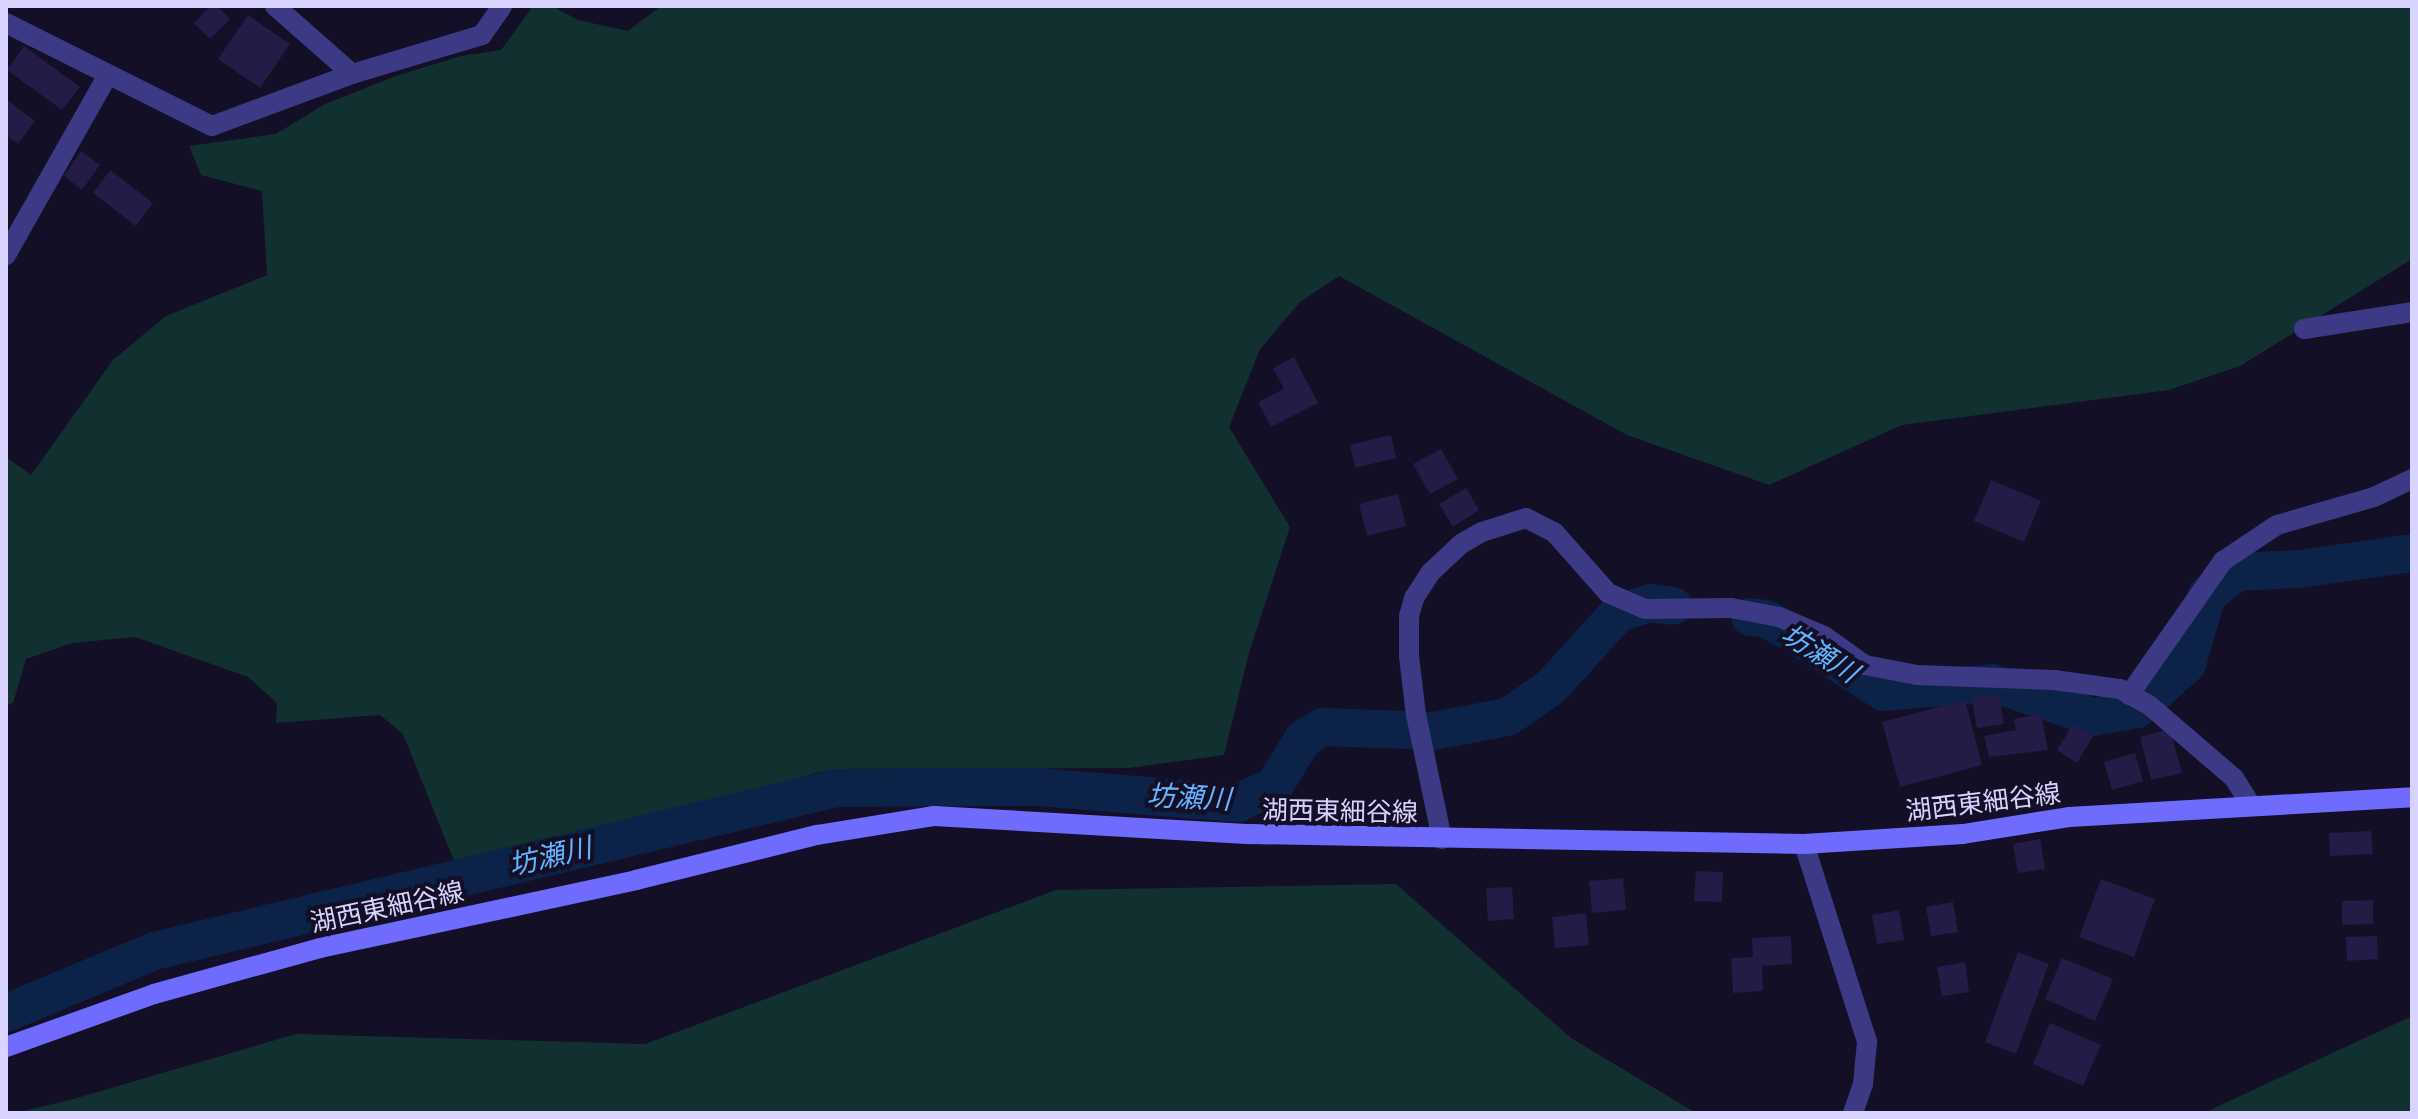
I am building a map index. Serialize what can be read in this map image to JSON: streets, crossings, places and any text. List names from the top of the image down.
{
  "streets": {
    "main road": ["湖西東細谷線"]
  },
  "water": ["坊瀬川"]
}
